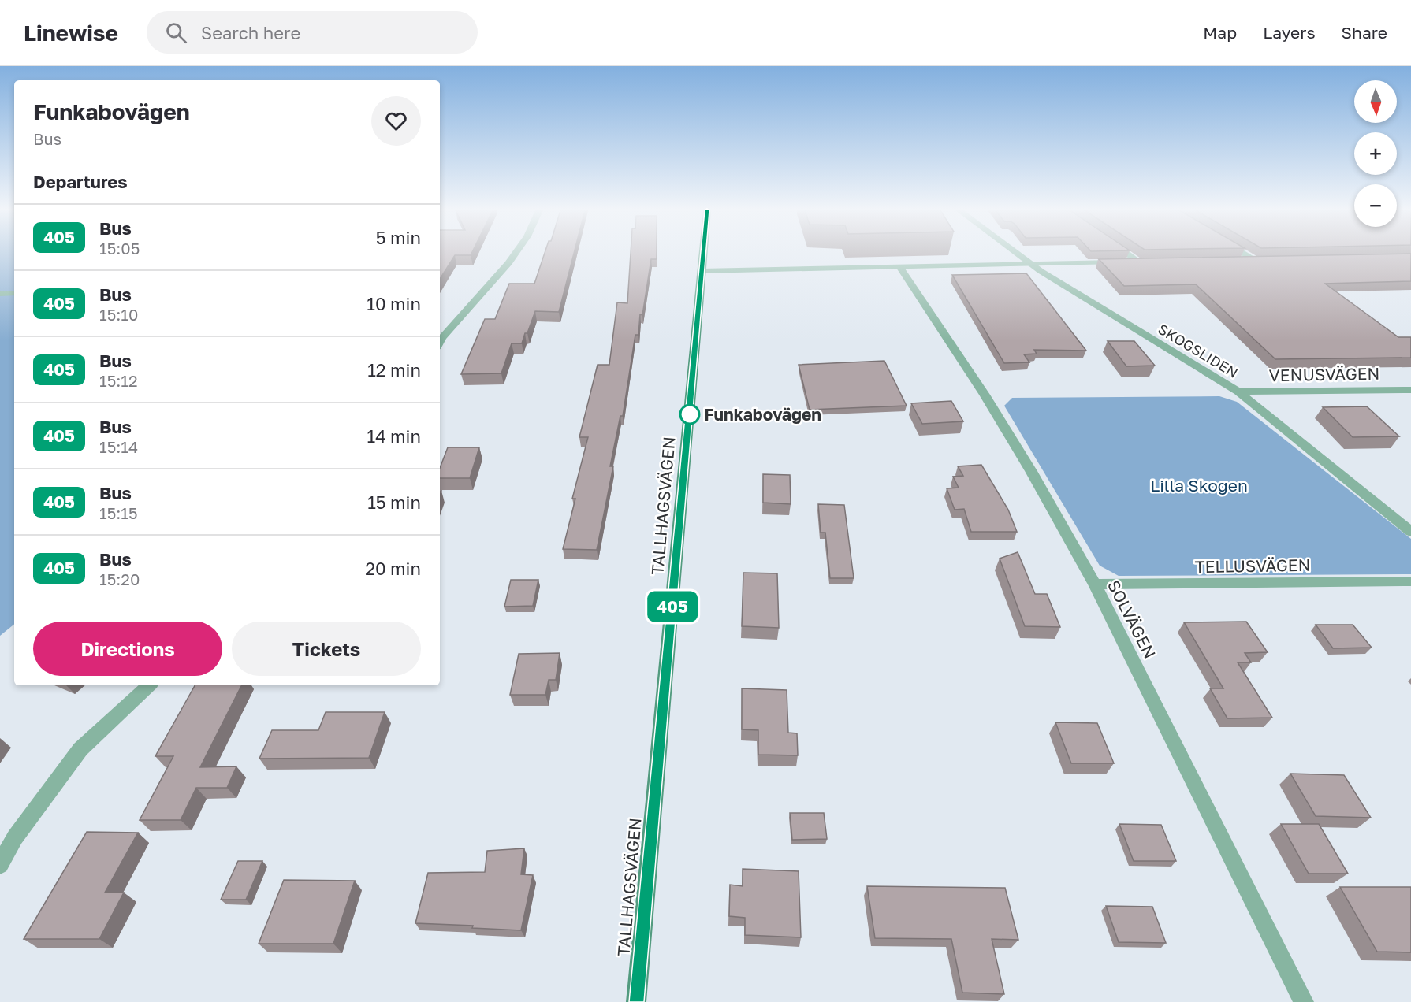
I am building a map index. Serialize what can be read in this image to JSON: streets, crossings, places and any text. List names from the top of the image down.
{
  "streets": {
    "main road": ["TALLHAGSVÄGEN"],
    "street": [
      "SKOGSLIDEN",
      "VENUSVÄGEN",
      "TELLUSVÄGEN",
      "SOLVÄGEN"
    ]
  },
  "crossings": [
    ["SKOGSLIDEN", "VENUSVÄGEN"],
    ["TELLUSVÄGEN", "SOLVÄGEN"]
  ],
  "parks": ["Lilla Skogen"],
  "places": ["Funkabovägen"],
  "lines": ["bus line 405"],
  "north": "bottom",
  "page": {
    "header": "Linewise",
    "search": "Search here",
    "nav": ["Map", "Layers", "Share"],
    "on_map": "405",
    "map_buttons": ["+", "−"],
    "heading": [
      ["Funkabovägen", "Bus"],
      "Departures"
    ],
    "list": [
      {
        "mark": "405",
        "name": "Bus",
        "note": "15:05",
        "value": "5 min"
      },
      {
        "mark": "405",
        "name": "Bus",
        "note": "15:10",
        "value": "10 min"
      },
      {
        "mark": "405",
        "name": "Bus",
        "note": "15:12",
        "value": "12 min"
      },
      {
        "mark": "405",
        "name": "Bus",
        "note": "15:14",
        "value": "14 min"
      },
      {
        "mark": "405",
        "name": "Bus",
        "note": "15:15",
        "value": "15 min"
      },
      {
        "mark": "405",
        "name": "Bus",
        "note": "15:20",
        "value": "20 min"
      }
    ],
    "buttons": ["Directions", "Tickets"]
  }
}
